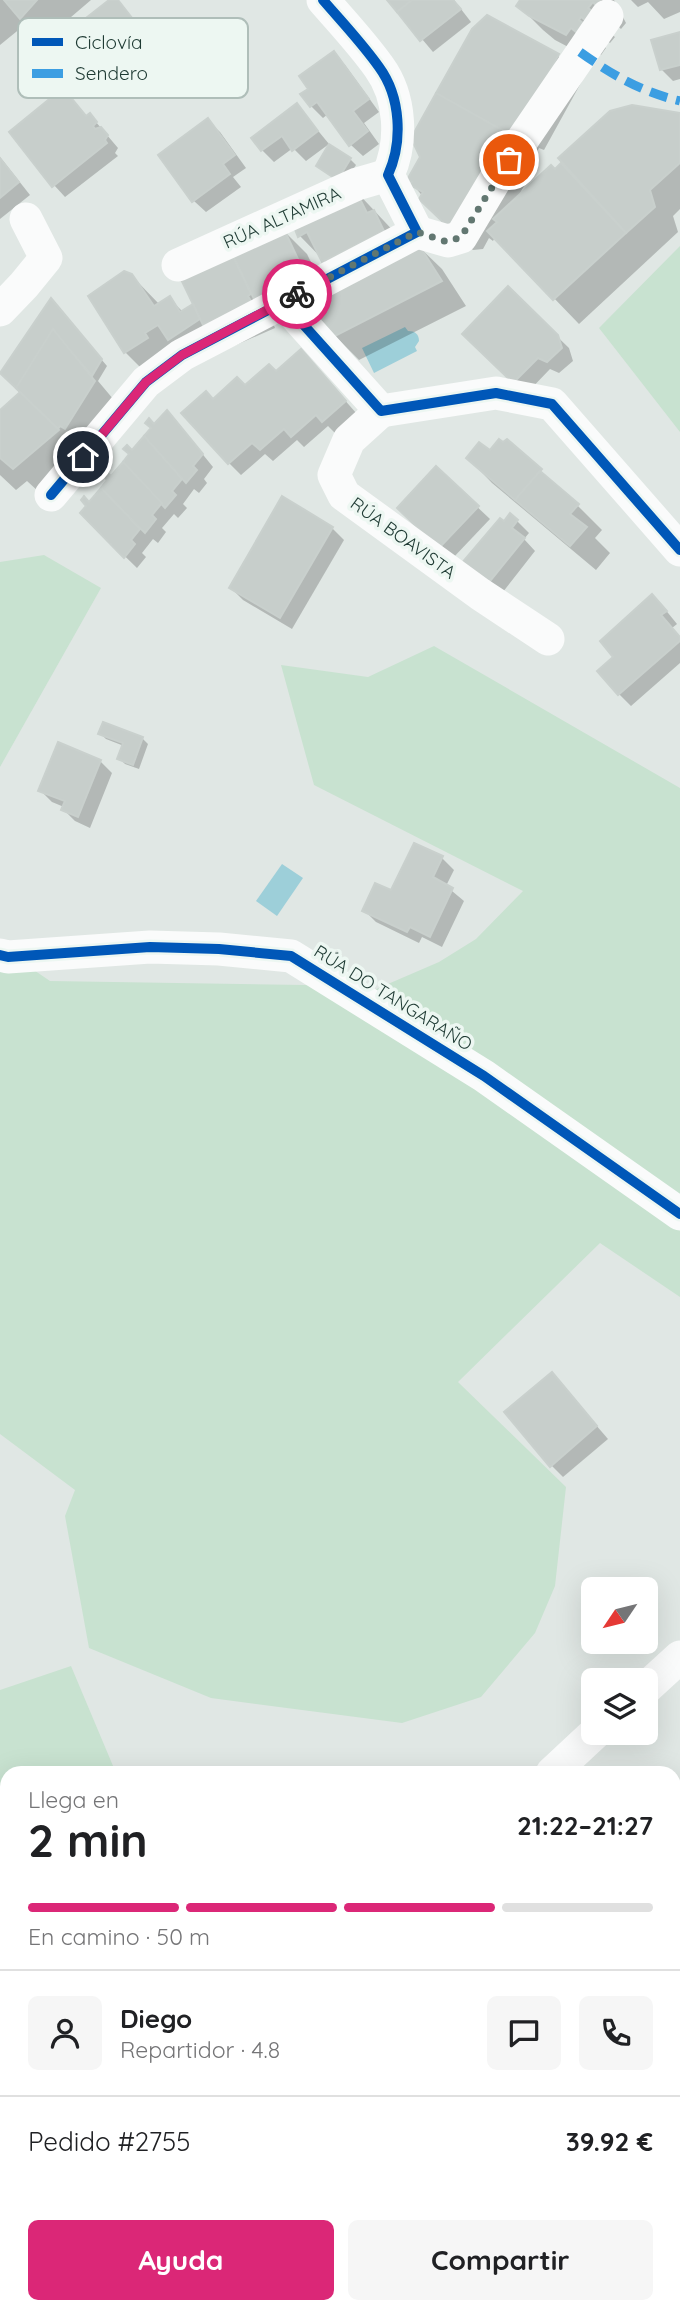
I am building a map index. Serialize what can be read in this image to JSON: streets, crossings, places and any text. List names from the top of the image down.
{
  "streets": {
    "street": ["RÚA ALTAMIRA", "RÚA BOAVISTA", "RÚA DO TANGARAÑO"]
  },
  "legend": ["Ciclovía", "Sendero"],
  "north": "bottom left",
  "page": {
    "heading": ["2 min", "Llega en", "21:22–21:27"],
    "panel": [
      "Diego",
      "Repartidor · 4.8",
      "Pedido #2755",
      "39.92 €"
    ],
    "bar": "En camino · 50 m",
    "buttons": ["Ayuda", "Compartir"]
  }
}
